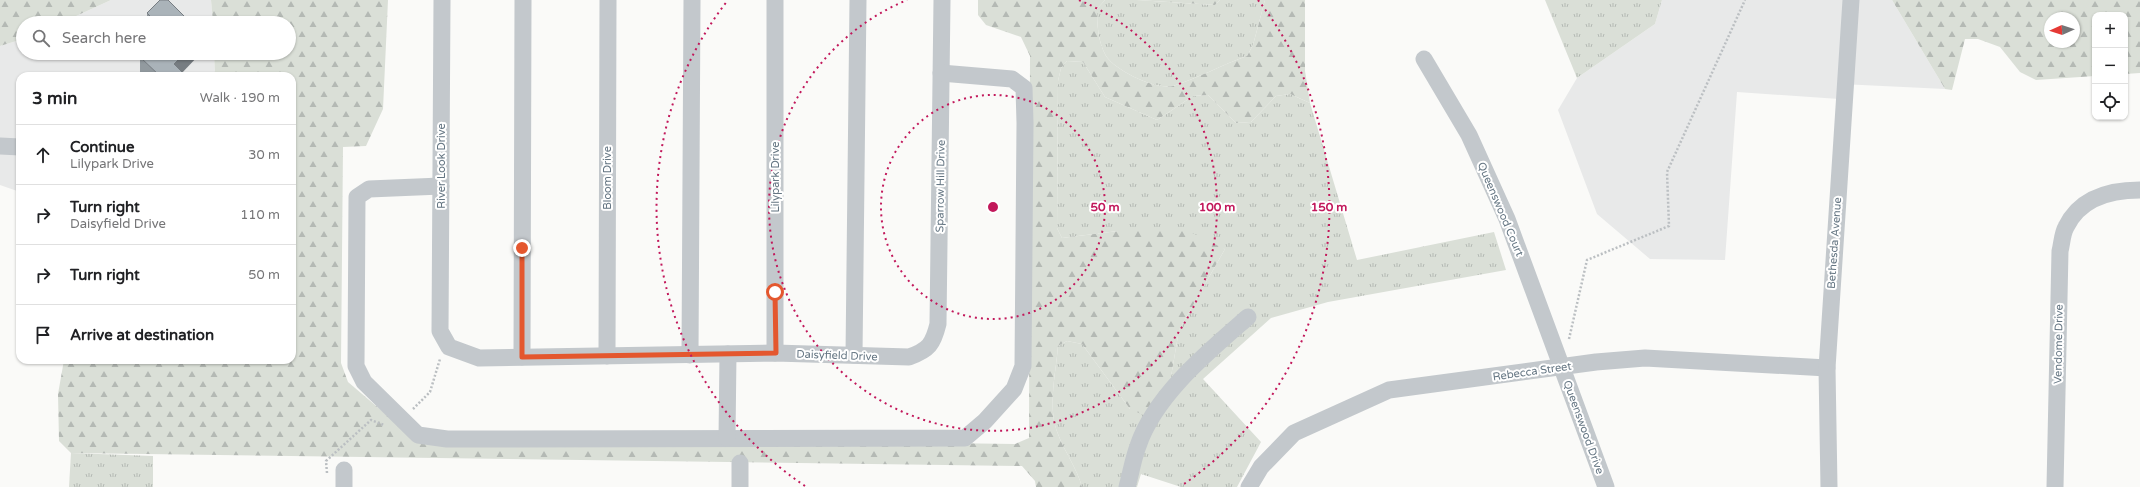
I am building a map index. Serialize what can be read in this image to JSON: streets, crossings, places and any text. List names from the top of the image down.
{
  "streets": {
    "street": [
      "River Look Drive",
      "Lilypark Drive",
      "Bloom Drive",
      "Sparrow Hill Drive",
      "Queenswood Court",
      "Bethesda Avenue",
      "Vendome Drive",
      "Daisyfield Drive",
      "Rebecca Street",
      "Queenswood Drive"
    ]
  },
  "crossings": [
    ["River Look Drive", "Daisyfield Drive"],
    ["Lilypark Drive", "Daisyfield Drive"],
    ["Bloom Drive", "Daisyfield Drive"],
    ["Sparrow Hill Drive", "Daisyfield Drive"],
    ["Queenswood Court", "Rebecca Street"],
    ["Queenswood Court", "Queenswood Drive"],
    ["Bethesda Avenue", "Rebecca Street"],
    ["Rebecca Street", "Queenswood Drive"]
  ],
  "north": "left",
  "page": {
    "map_buttons": ["+", "−"],
    "search": "Search here",
    "heading": ["3 min", "Walk · 190 m"],
    "list": [
      ["Continue", "Lilypark Drive", "30 m"],
      ["Turn right", "Daisyfield Drive", "110 m"],
      ["Turn right", "50 m"],
      "Arrive at destination"
    ]
  },
  "rings": ["50 m", "100 m", "150 m"]
}
